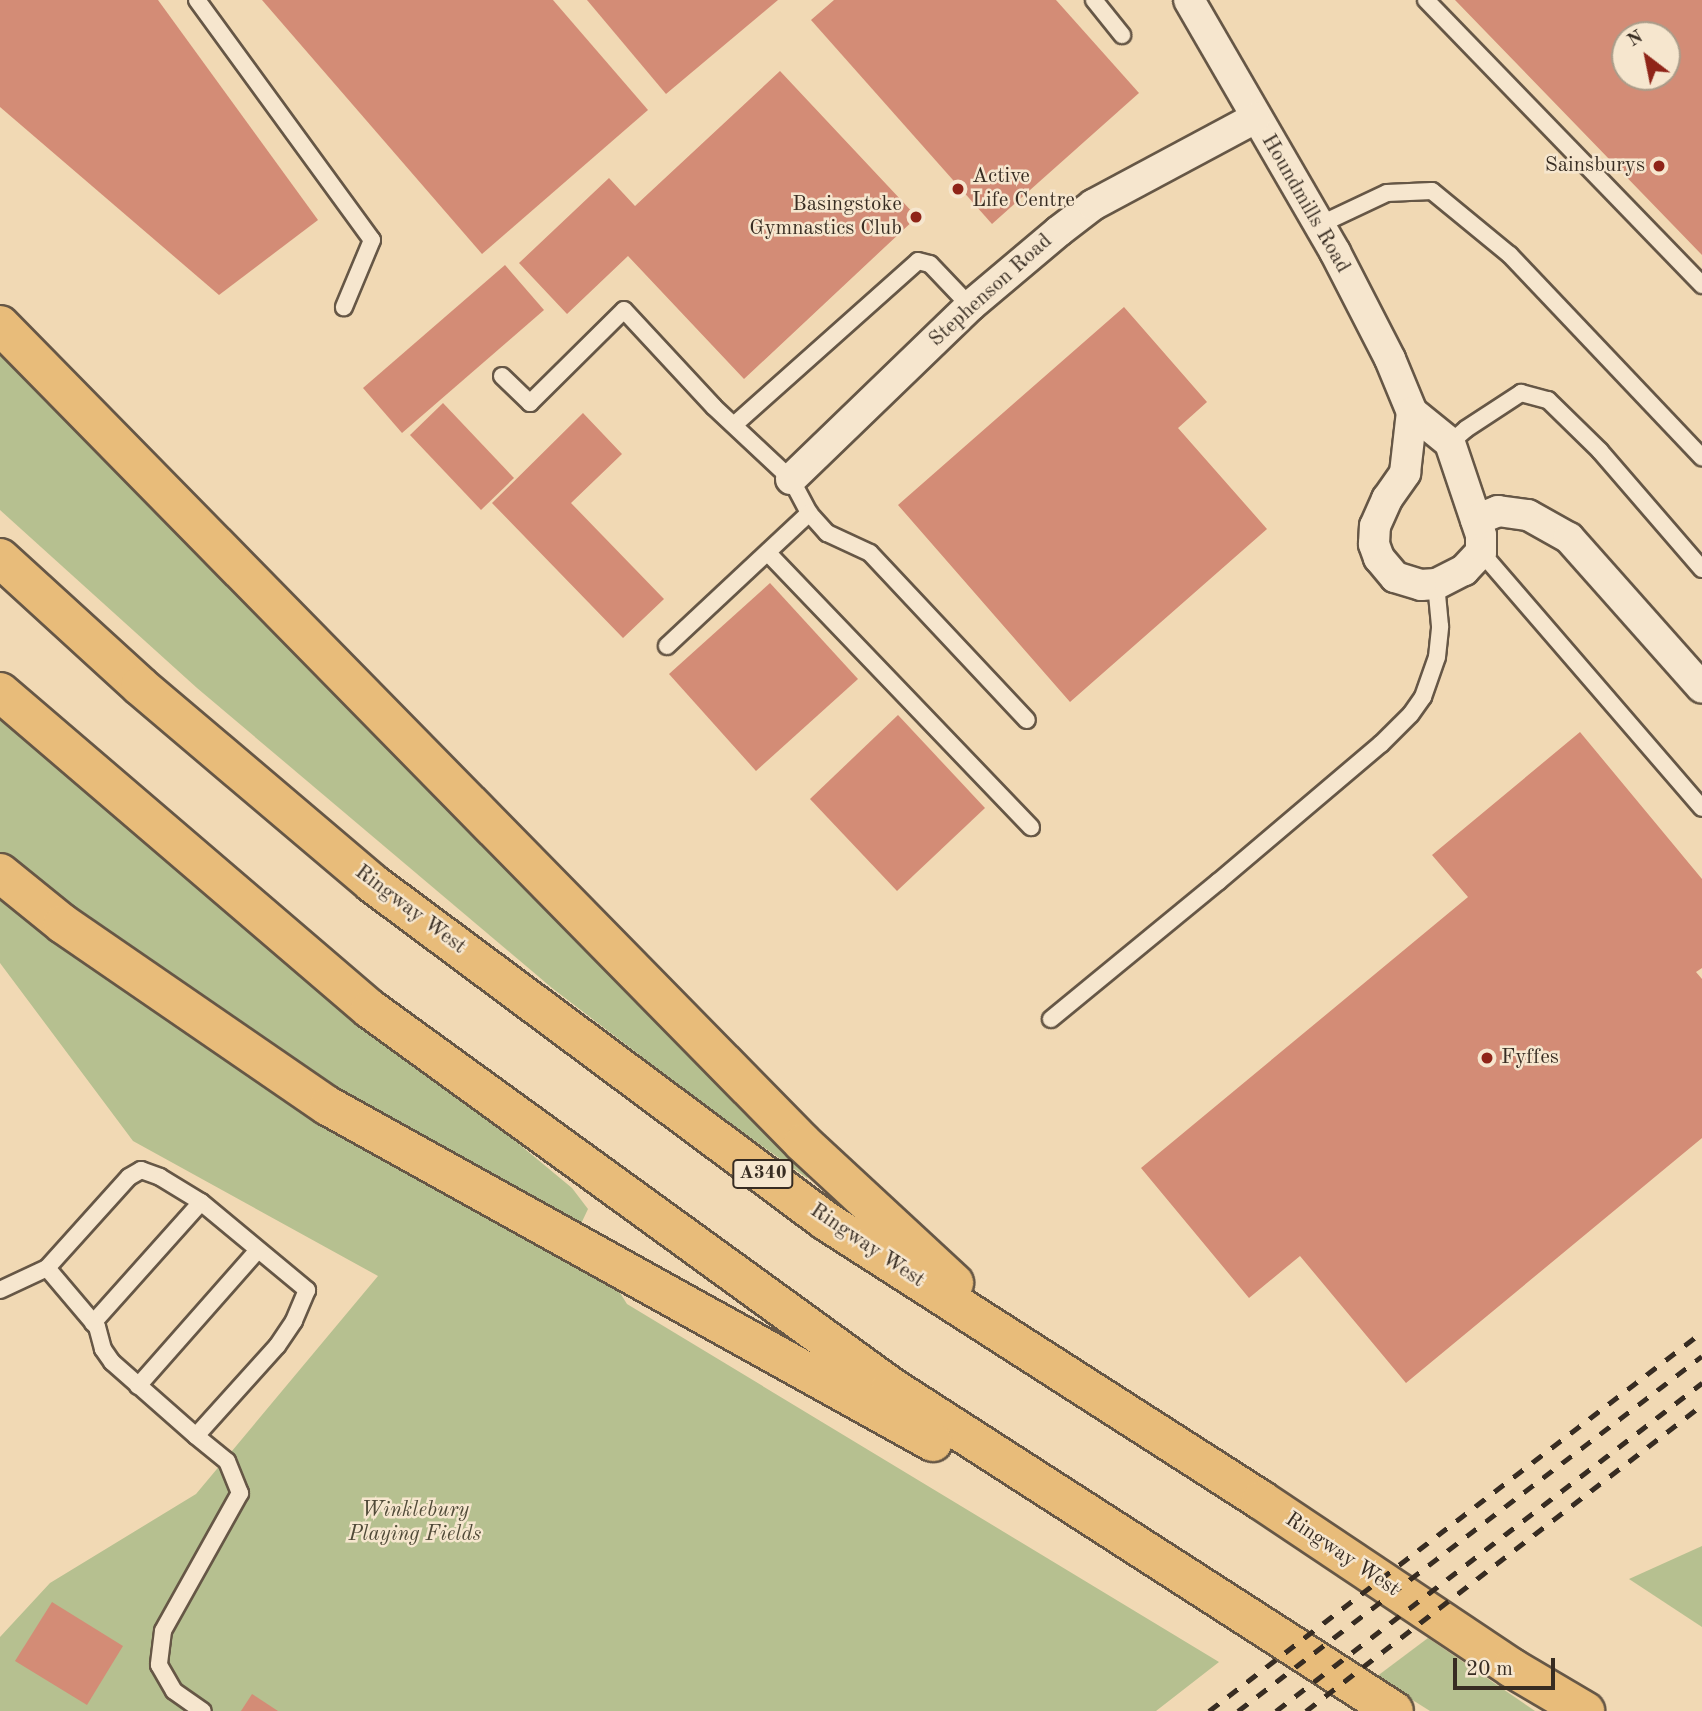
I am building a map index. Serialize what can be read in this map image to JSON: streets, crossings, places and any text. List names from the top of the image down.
{
  "streets": {
    "main road": ["Ringway West", "A340"],
    "street": ["Houndmills Road", "Stephenson Road"]
  },
  "crossings": [
    ["Houndmills Road", "Stephenson Road"]
  ],
  "parks": ["Winklebury Playing Fields"],
  "places": [
    "Sainsburys",
    "Active Life Centre",
    "Basingstoke Gymnastics Club",
    "Fyffes"
  ],
  "scale_bar": "20 m",
  "north": "top left"
}
